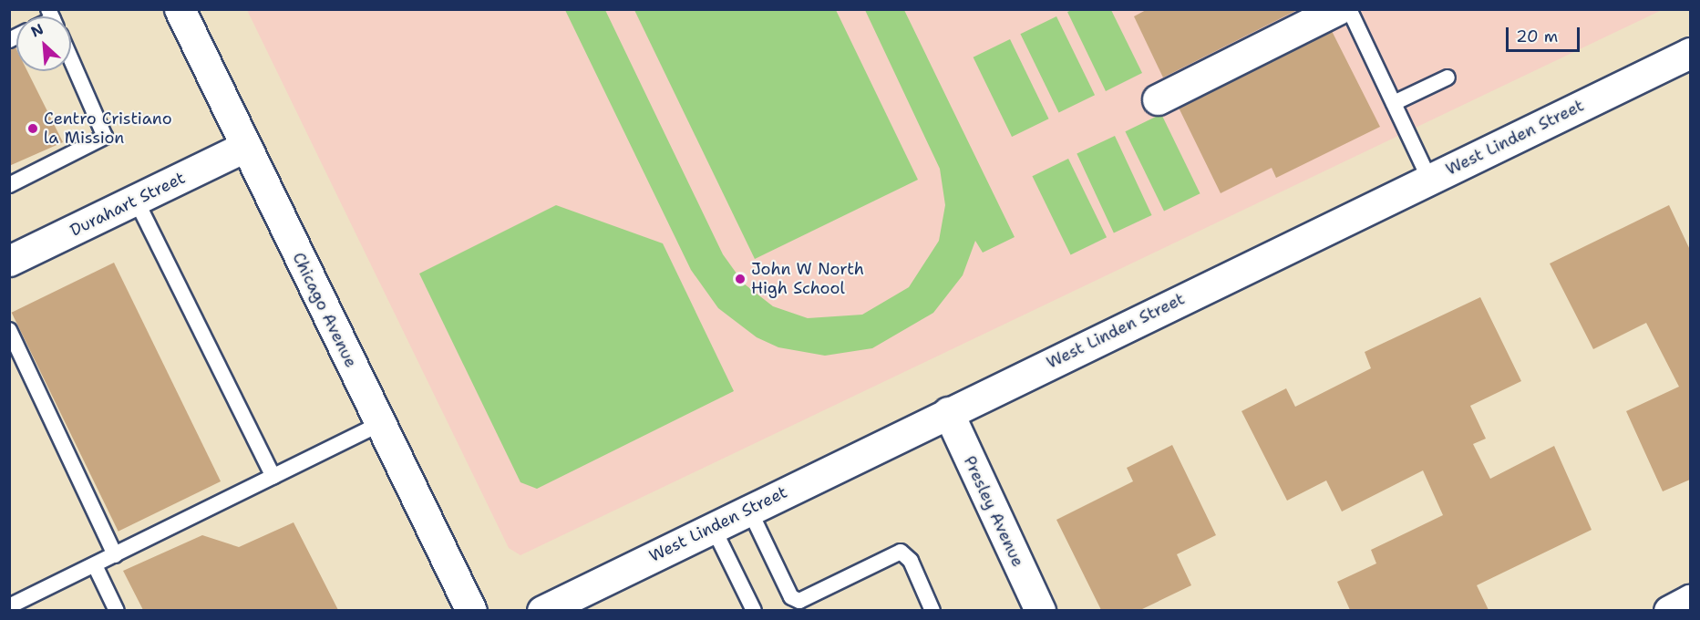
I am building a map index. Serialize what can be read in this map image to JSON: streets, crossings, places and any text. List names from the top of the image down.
{
  "streets": {
    "main road": [
      "West Linden Street",
      "Durahart Street",
      "Chicago Avenue",
      "Presley Avenue"
    ]
  },
  "crossings": [
    ["West Linden Street", "Presley Avenue"],
    ["Durahart Street", "Chicago Avenue"]
  ],
  "places": ["Centro Cristiano la Mission", "John W North High School"],
  "scale_bar": "20 m",
  "north": "top left"
}
